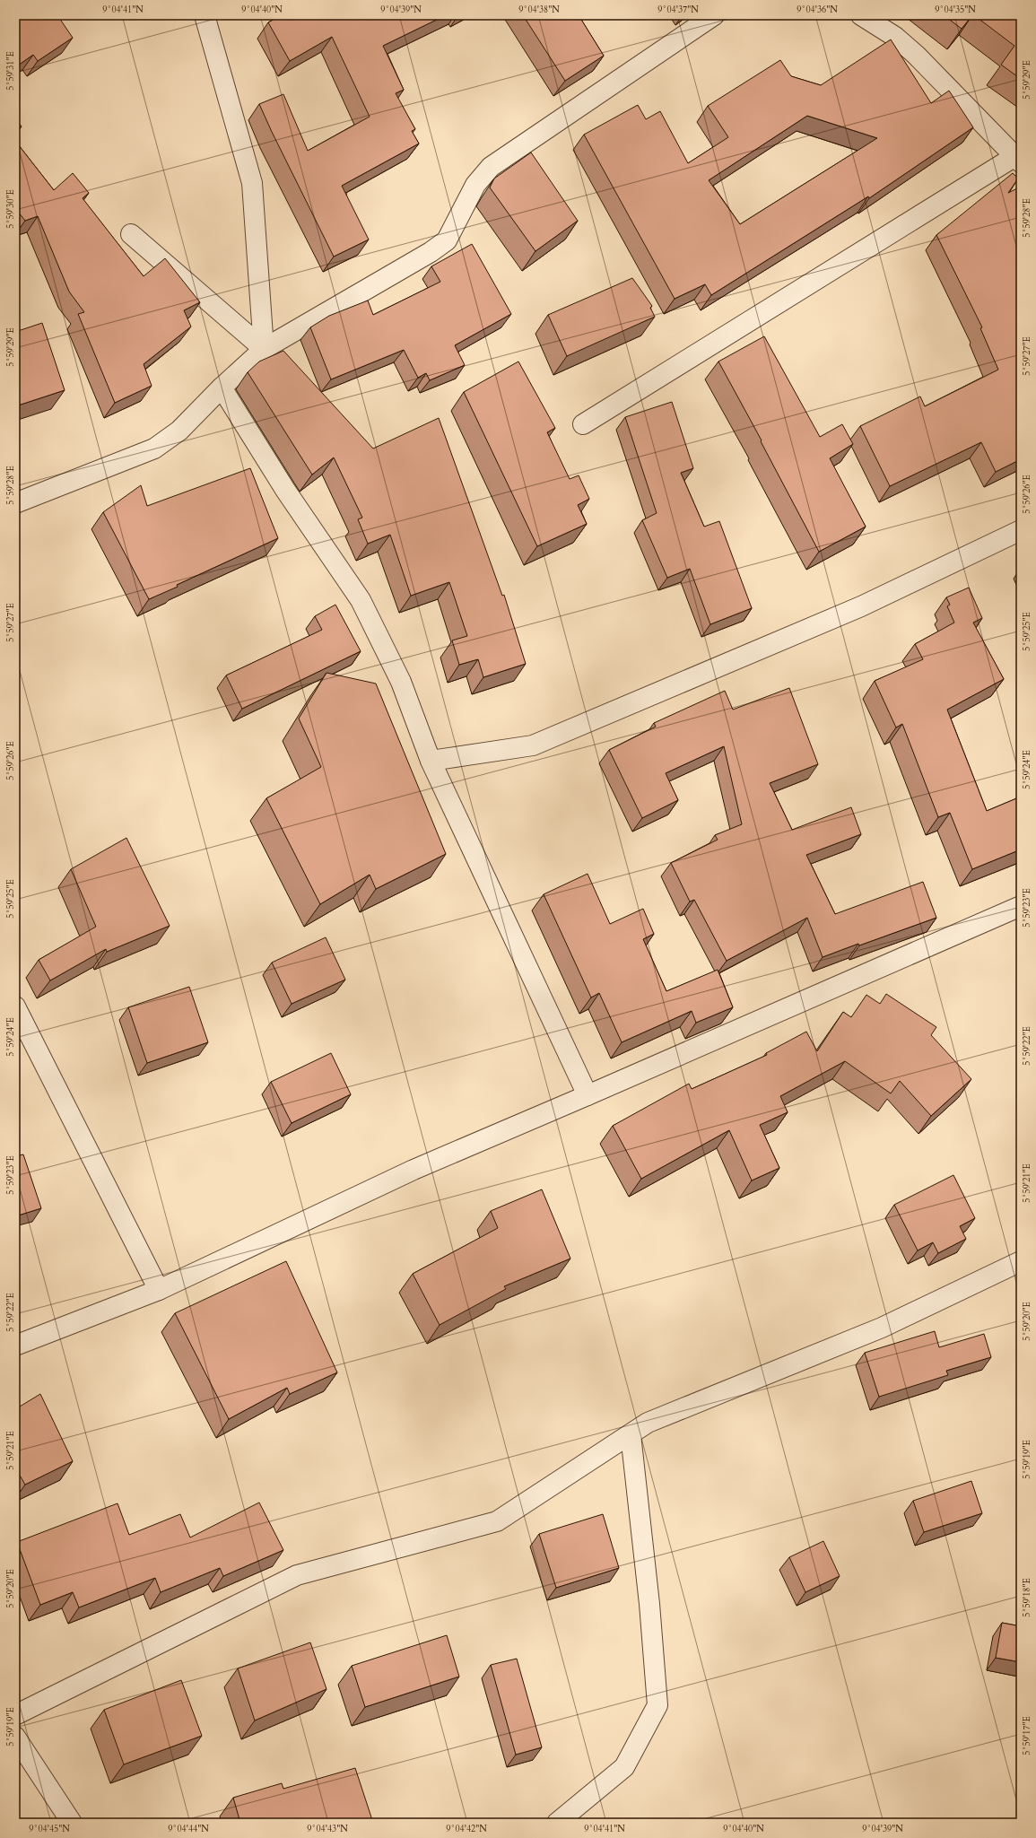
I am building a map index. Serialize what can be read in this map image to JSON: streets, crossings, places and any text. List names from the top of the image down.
{
  "coordinates": [
    "9°04'41\"N",
    "9°04'40\"N",
    "9°04'39\"N",
    "9°04'38\"N",
    "9°04'37\"N",
    "9°04'36\"N",
    "9°04'35\"N",
    "5°59'31\"E",
    "5°59'29\"E",
    "5°59'30\"E",
    "5°59'28\"E",
    "5°59'27\"E",
    "5°59'26\"E",
    "5°59'25\"E",
    "5°59'24\"E",
    "5°59'23\"E",
    "5°59'22\"E",
    "5°59'21\"E",
    "5°59'20\"E",
    "5°59'19\"E",
    "5°59'18\"E",
    "5°59'17\"E",
    "9°04'45\"N",
    "9°04'44\"N",
    "9°04'43\"N",
    "9°04'42\"N"
  ]
}
